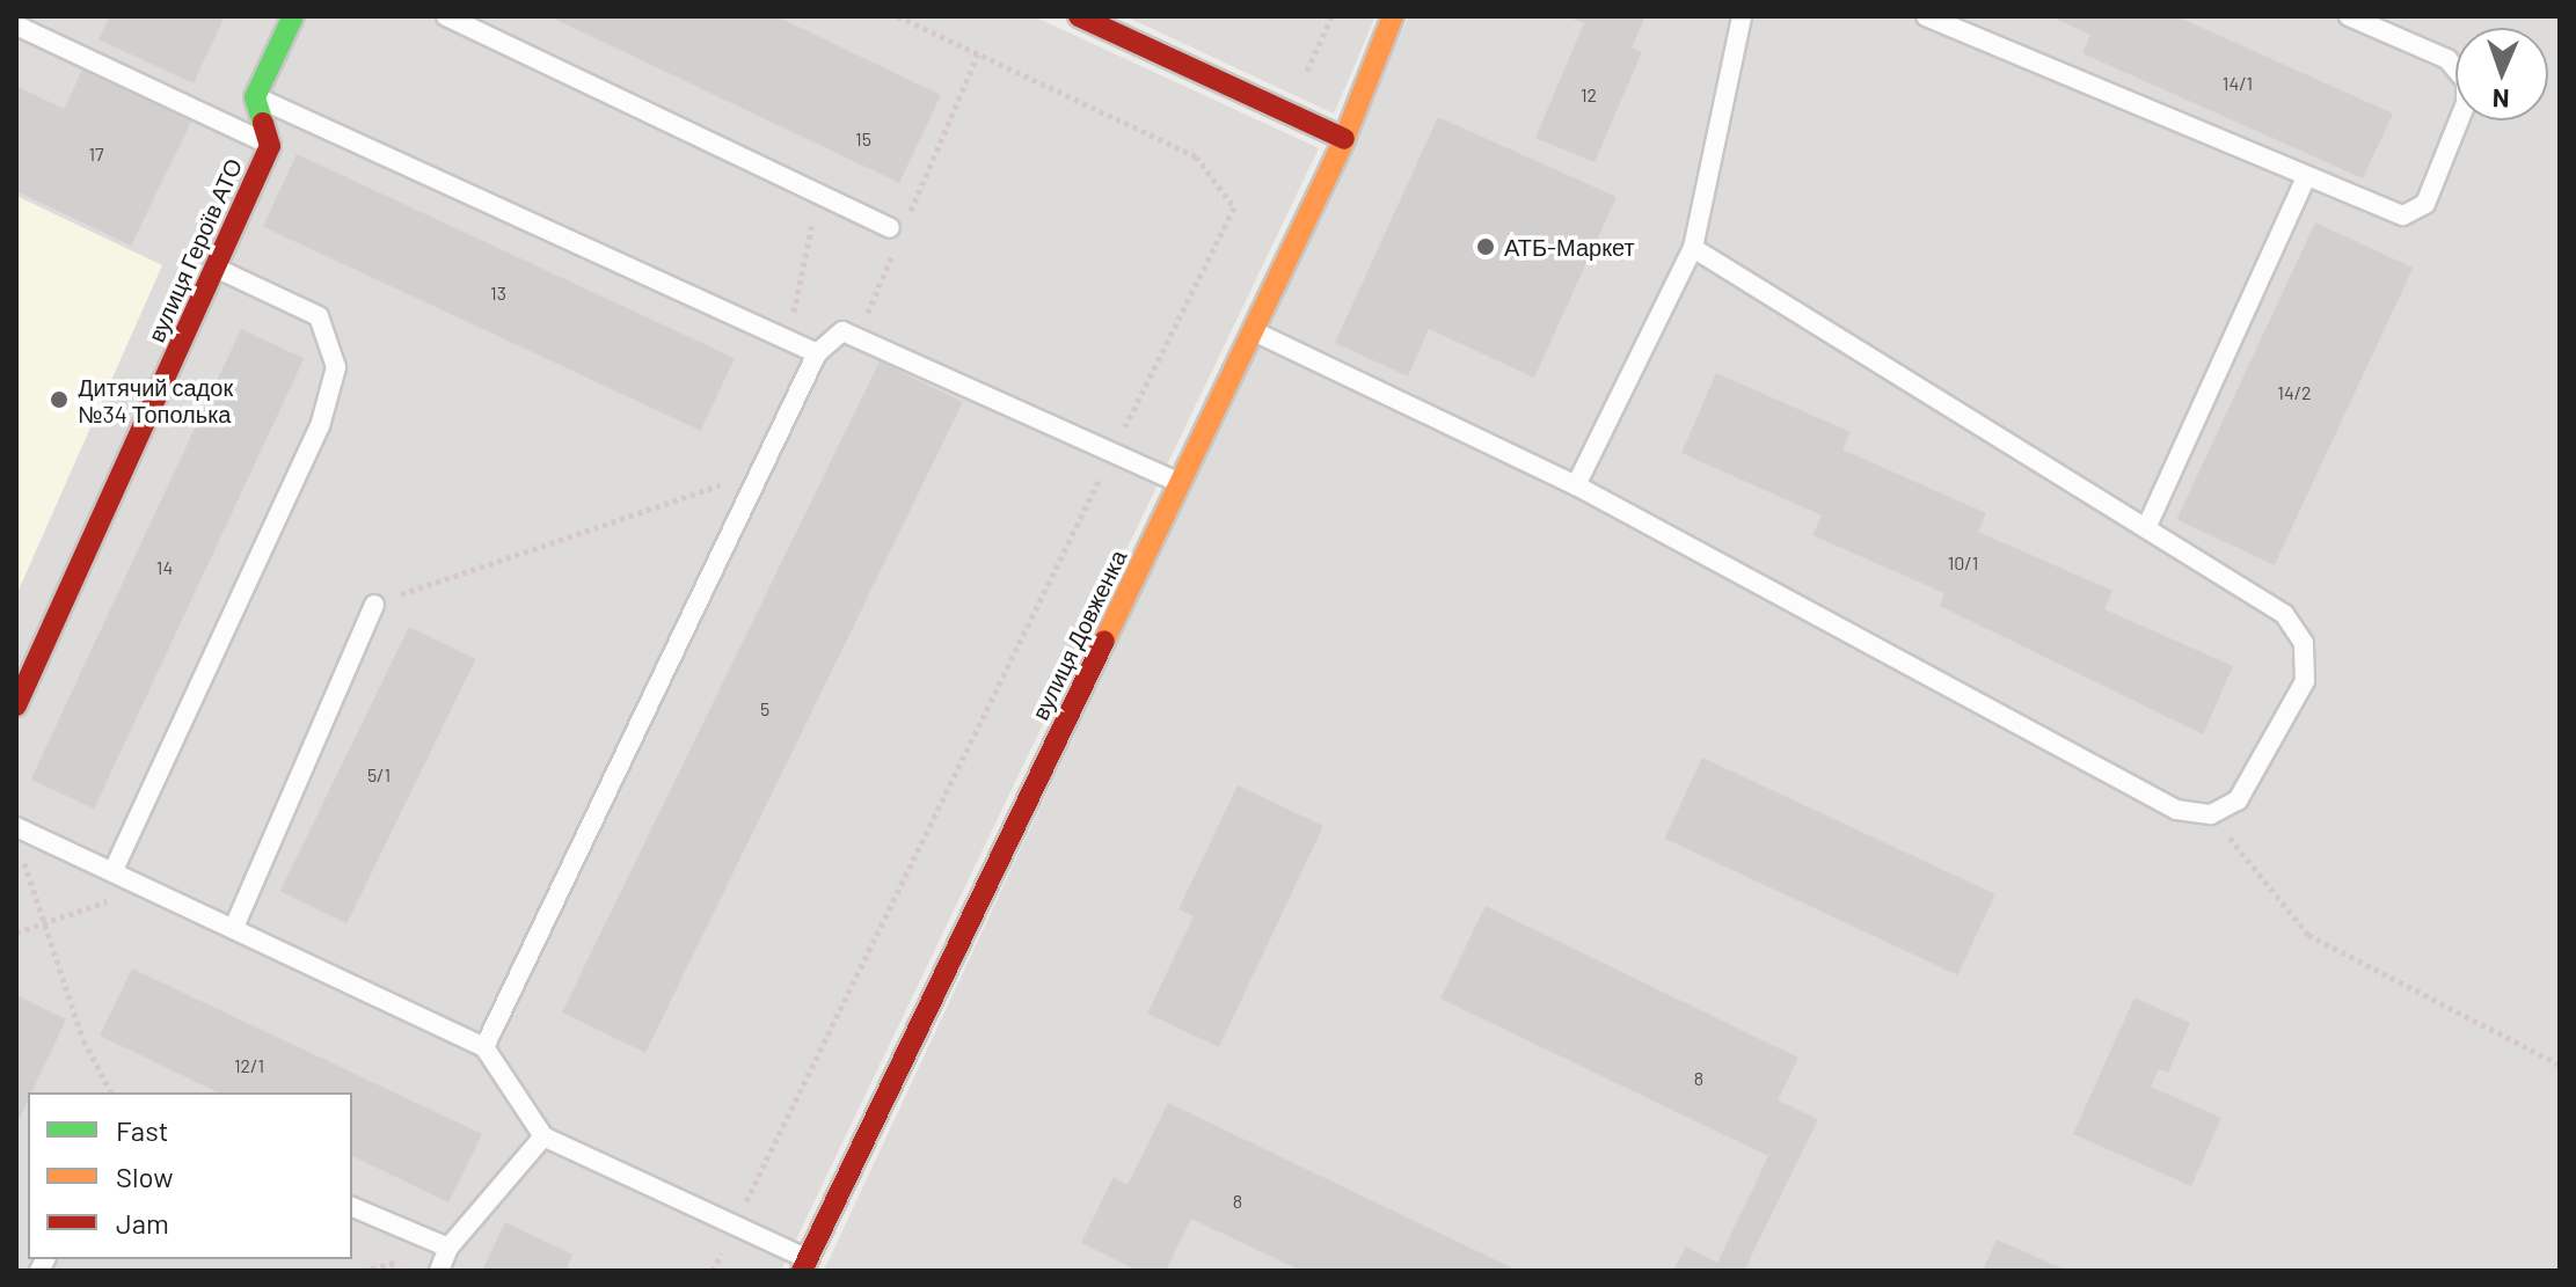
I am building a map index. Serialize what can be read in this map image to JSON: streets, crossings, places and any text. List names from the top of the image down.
{
  "streets": {
    "street": ["вулиця Героїв АТО", "вулиця Довженка"]
  },
  "places": ["АТБ-Маркет", "Дитячий садок №34 Тополька"],
  "house_numbers": [
    "14/1",
    "12",
    "15",
    "17",
    "13",
    "14/2",
    "10/1",
    "14",
    "5",
    "5/1",
    "12/1",
    "8",
    "8"
  ],
  "legend": ["Fast", "Slow", "Jam"],
  "north": "bottom"
}
